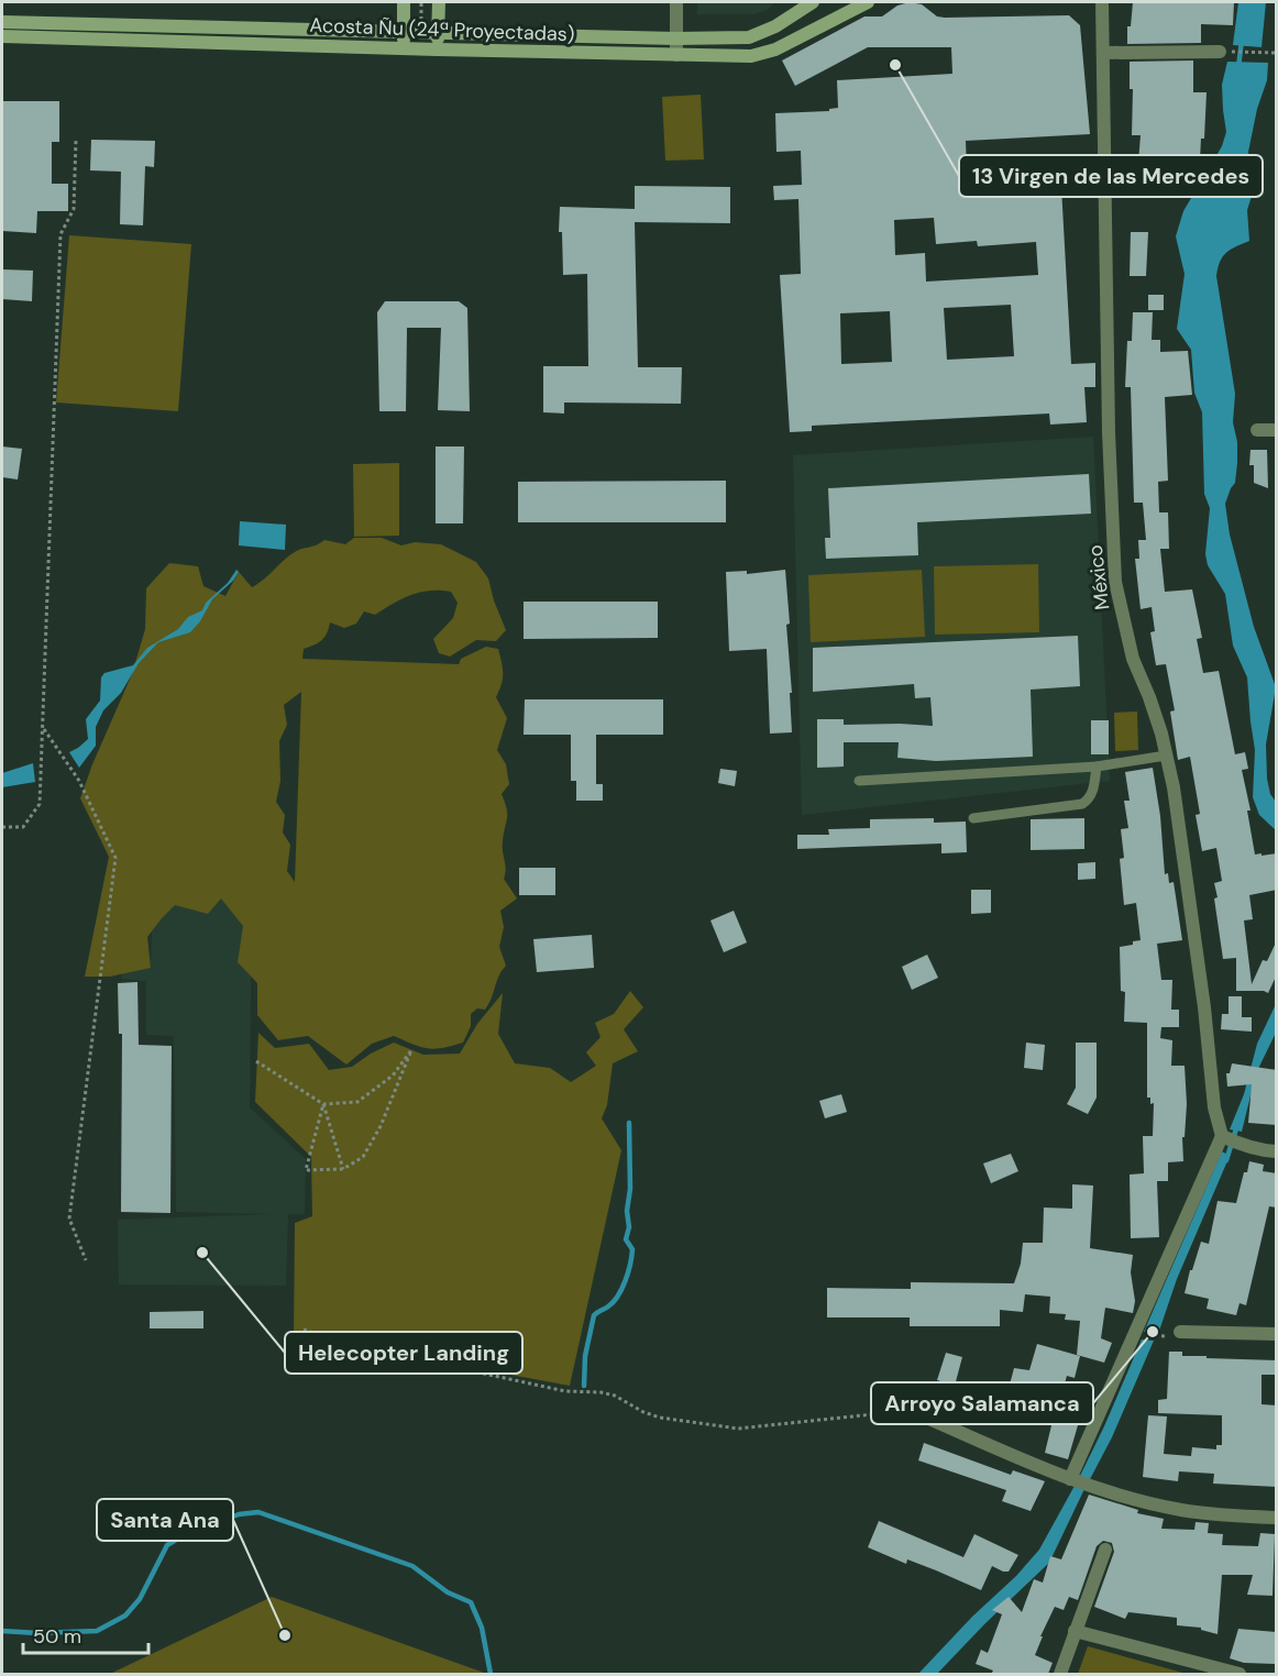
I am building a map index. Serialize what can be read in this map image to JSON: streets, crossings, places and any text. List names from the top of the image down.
{
  "streets": {
    "street": ["Acosta Ñu (24ª Proyectadas)", "México"]
  },
  "places": [
    "13 Virgen de las Mercedes",
    "Helecopter Landing",
    "Arroyo Salamanca",
    "Santa Ana"
  ],
  "scale_bar": "50 m"
}
